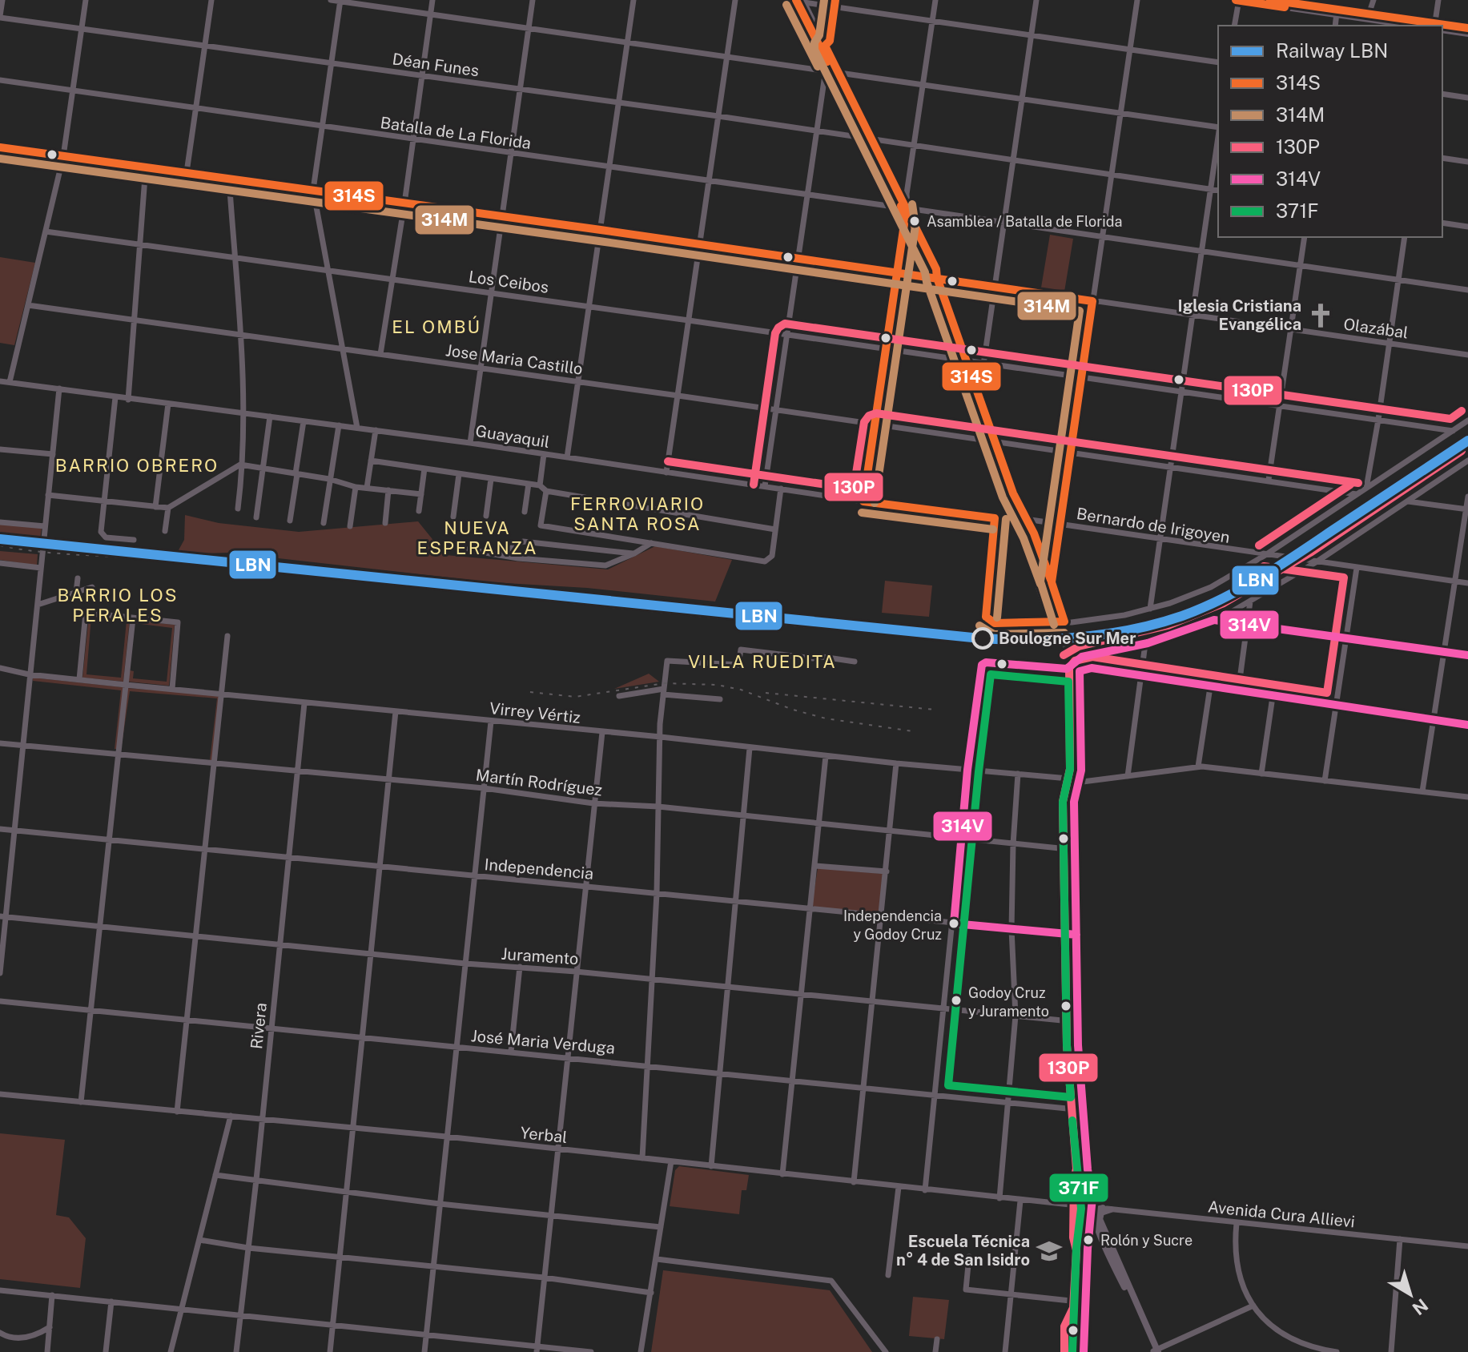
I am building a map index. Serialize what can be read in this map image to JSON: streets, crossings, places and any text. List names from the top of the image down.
{
  "streets": {
    "street": [
      "Déan Funes",
      "Batalla de La Florida",
      "Los Ceibos",
      "Olazábal",
      "Jose Maria Castillo",
      "Guayaquil",
      "Bernardo de Irigoyen",
      "Virrey Vértiz",
      "Martín Rodríguez",
      "Independencia",
      "Juramento",
      "Rivera",
      "José Maria Verduga",
      "Yerbal",
      "Avenida Cura Allievi"
    ]
  },
  "crossings": [
    ["Guayaquil", "Bernardo de Irigoyen"],
    ["Virrey Vértiz", "Rivera"],
    ["Martín Rodríguez", "Rivera"],
    ["Independencia", "Rivera"],
    ["Juramento", "Rivera"],
    ["Rivera", "José Maria Verduga"],
    ["Rivera", "Yerbal"]
  ],
  "districts": [
    "EL OMBÚ",
    "BARRIO OBRERO",
    "FERROVIARIO SANTA ROSA",
    "NUEVA ESPERANZA",
    "BARRIO LOS PERALES",
    "VILLA RUEDITA"
  ],
  "places": {
    "other": [
      "Asamblea / Batalla de Florida",
      "Boulogne Sur Mer",
      "Independencia y Godoy Cruz",
      "Godoy Cruz y Juramento",
      "Rolón y Sucre"
    ],
    "church": ["Iglesia Cristiana Evangélica"],
    "school or university": ["Escuela Técnica n° 4 de San Isidro"]
  },
  "lines": [
    "transit line 314S",
    "transit line 314M",
    "transit line 130P",
    "rail line LBN",
    "transit line 314V",
    "transit line 371F"
  ],
  "legend": [
    "Railway LBN",
    "314S",
    "314M",
    "130P",
    "314V",
    "371F"
  ],
  "north": "bottom right"
}
